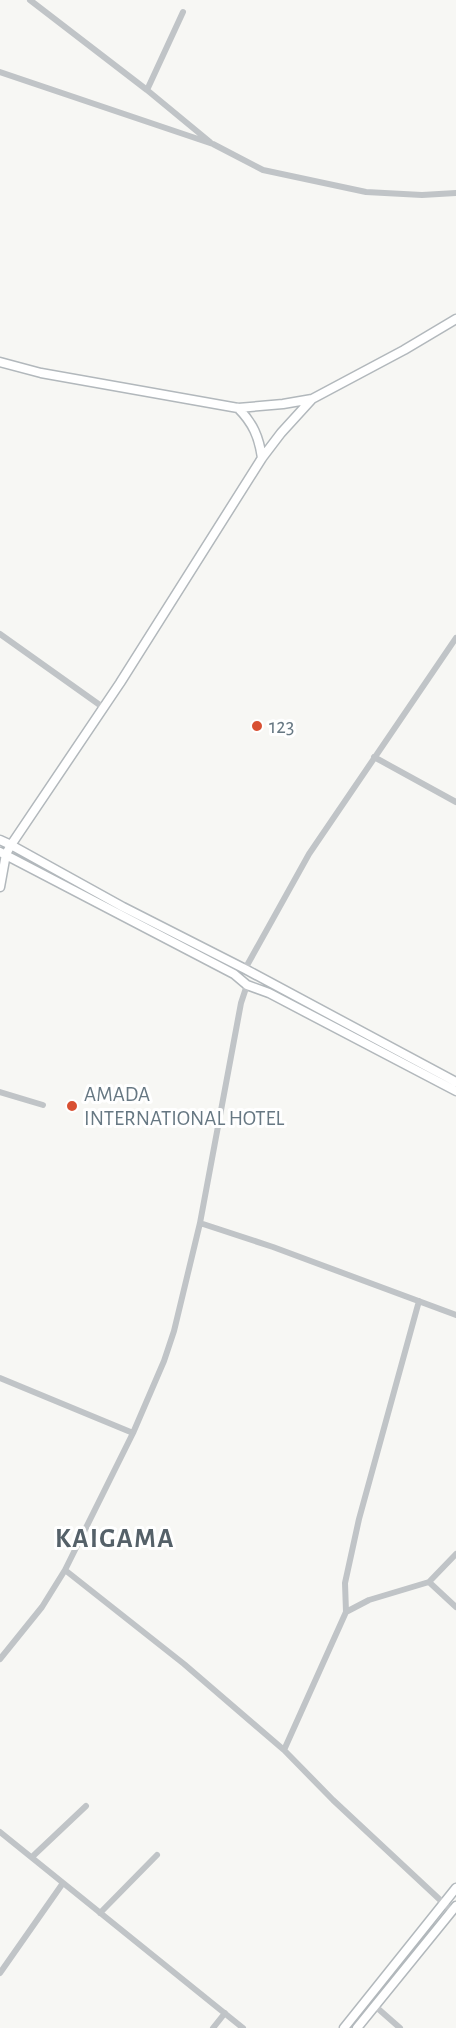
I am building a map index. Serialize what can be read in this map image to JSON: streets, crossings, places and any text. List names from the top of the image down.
{
  "districts": ["KAIGAMA"],
  "places": ["123", "AMADA INTERNATIONAL HOTEL"]
}
